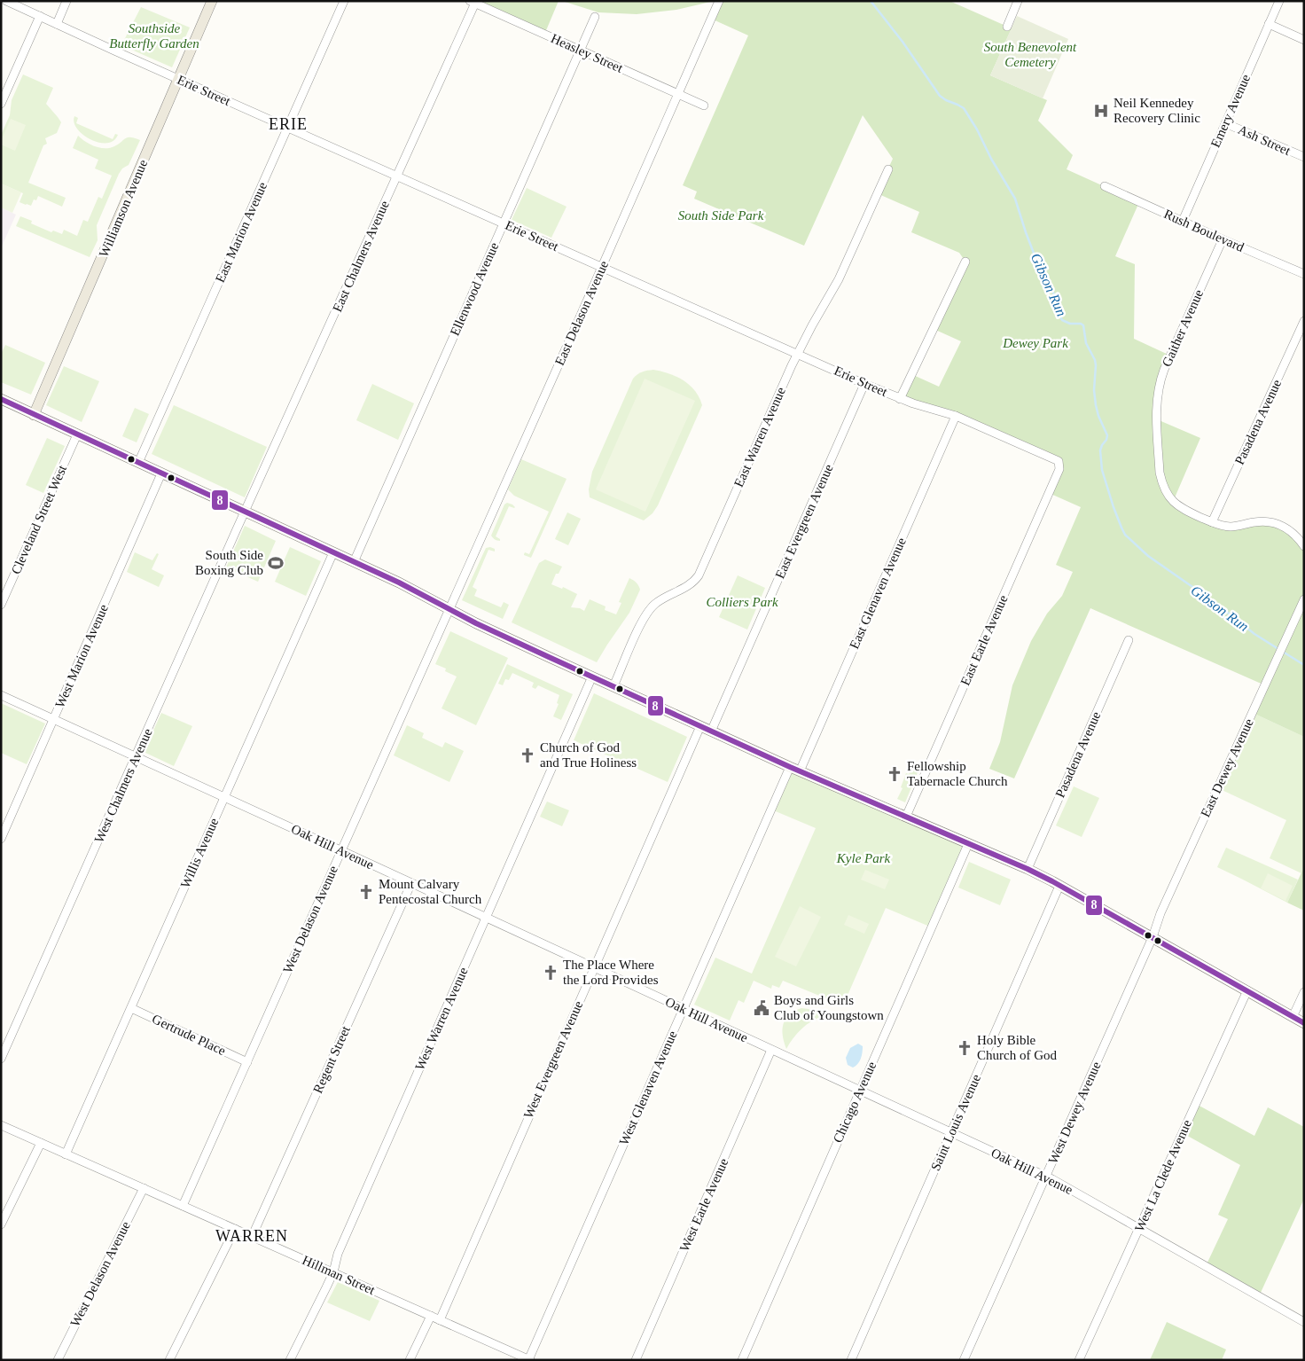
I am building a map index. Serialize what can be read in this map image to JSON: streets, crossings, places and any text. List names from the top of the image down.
{
  "streets": {
    "main road": ["Williamson Avenue"],
    "street": [
      "Heasley Street",
      "Erie Street",
      "Emery Avenue",
      "Ash Street",
      "Rush Boulevard",
      "East Marion Avenue",
      "East Chalmers Avenue",
      "Ellenwood Avenue",
      "East Delason Avenue",
      "Gaither Avenue",
      "Pasadena Avenue",
      "East Warren Avenue",
      "Cleveland Street West",
      "East Evergreen Avenue",
      "East Glenaven Avenue",
      "East Earle Avenue",
      "West Marion Avenue",
      "East Dewey Avenue",
      "West Chalmers Avenue",
      "Oak Hill Avenue",
      "Willis Avenue",
      "West Delason Avenue",
      "West Warren Avenue",
      "Gertrude Place",
      "Regent Street",
      "West Evergreen Avenue",
      "West Glenaven Avenue",
      "Chicago Avenue",
      "West Dewey Avenue",
      "Saint Louis Avenue",
      "West La Clede Avenue",
      "West Earle Avenue",
      "Hillman Street"
    ]
  },
  "crossings": [
    ["Heasley Street", "East Chalmers Avenue"],
    ["Heasley Street", "Ellenwood Avenue"],
    ["Heasley Street", "East Delason Avenue"],
    ["Erie Street", "Williamson Avenue"],
    ["Erie Street", "East Marion Avenue"],
    ["Erie Street", "East Chalmers Avenue"],
    ["Erie Street", "Ellenwood Avenue"],
    ["Erie Street", "East Delason Avenue"],
    ["Erie Street", "East Warren Avenue"],
    ["Erie Street", "East Evergreen Avenue"],
    ["Erie Street", "East Glenaven Avenue"],
    ["Erie Street", "East Earle Avenue"],
    ["Emery Avenue", "Ash Street"],
    ["Emery Avenue", "Rush Boulevard"],
    ["Rush Boulevard", "Gaither Avenue"],
    ["East Chalmers Avenue", "West Chalmers Avenue"],
    ["East Delason Avenue", "West Delason Avenue"],
    ["Gaither Avenue", "Pasadena Avenue"],
    ["West Marion Avenue", "Oak Hill Avenue"],
    ["East Dewey Avenue", "West Dewey Avenue"],
    ["West Chalmers Avenue", "Oak Hill Avenue"],
    ["Oak Hill Avenue", "Willis Avenue"],
    ["Oak Hill Avenue", "West Delason Avenue"],
    ["Oak Hill Avenue", "West Warren Avenue"],
    ["Oak Hill Avenue", "Regent Street"],
    ["Oak Hill Avenue", "West Evergreen Avenue"],
    ["Oak Hill Avenue", "West Glenaven Avenue"],
    ["Oak Hill Avenue", "Chicago Avenue"],
    ["Oak Hill Avenue", "West Dewey Avenue"],
    ["Oak Hill Avenue", "Saint Louis Avenue"],
    ["Oak Hill Avenue", "West La Clede Avenue"],
    ["Oak Hill Avenue", "West Earle Avenue"],
    ["Willis Avenue", "Gertrude Place"],
    ["Willis Avenue", "Hillman Street"],
    ["West Delason Avenue", "Gertrude Place"],
    ["West Delason Avenue", "Hillman Street"],
    ["West Warren Avenue", "Hillman Street"],
    ["Regent Street", "Hillman Street"],
    ["West Evergreen Avenue", "Hillman Street"],
    ["West Glenaven Avenue", "Hillman Street"]
  ],
  "districts": ["ERIE", "WARREN"],
  "water": ["Gibson Run"],
  "parks": [
    "Southside Butterfly Garden",
    "South Benevolent Cemetery",
    "South Side Park",
    "Dewey Park",
    "Colliers Park",
    "Kyle Park"
  ],
  "places": {
    "hospital": ["Neil Kennedey Recovery Clinic"],
    "sports": ["South Side Boxing Club"],
    "church": [
      "Church of God and True Holiness",
      "Fellowship Tabernacle Church",
      "Mount Calvary Pentecostal Church",
      "The Place Where the Lord Provides",
      "Holy Bible Church of God"
    ],
    "public building": ["Boys and Girls Club of Youngstown"]
  },
  "lines": ["transit line 8"]
}
